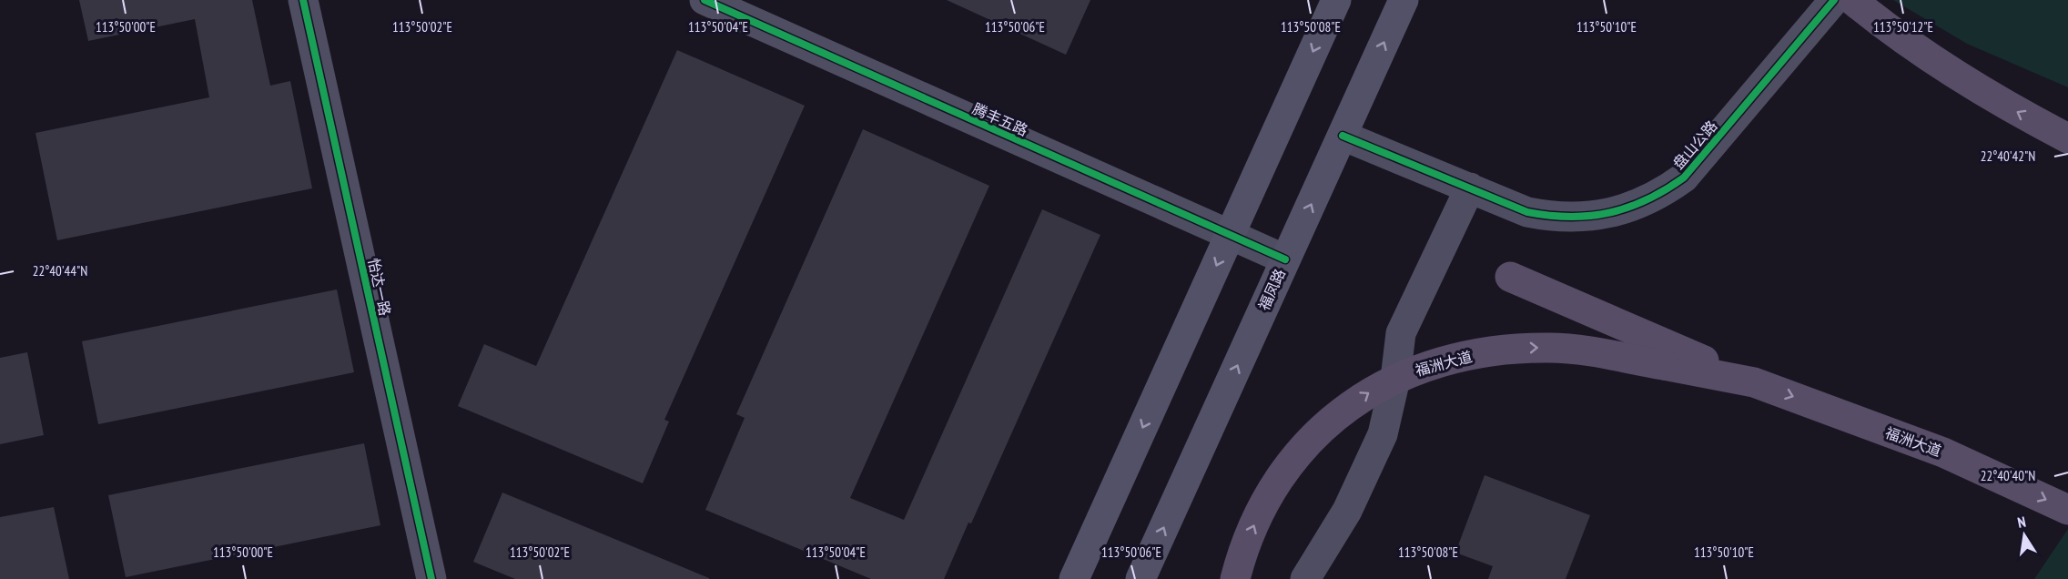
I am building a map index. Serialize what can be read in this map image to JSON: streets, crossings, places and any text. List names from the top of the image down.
{
  "streets": {
    "main road": ["福凤路", "福洲大道"],
    "street": ["腾丰五路", "盘山公路", "怡达一路"]
  },
  "crossings": [
    ["腾丰五路", "福凤路"],
    ["盘山公路", "福凤路"]
  ],
  "one_way": ["福洲大道"],
  "north": "top",
  "coordinates": [
    "113°50'00\"E",
    "113°50'02\"E",
    "113°50'04\"E",
    "113°50'06\"E",
    "113°50'08\"E",
    "113°50'10\"E",
    "113°50'12\"E",
    "22°40'42\"N",
    "22°40'44\"N",
    "22°40'40\"N"
  ]
}
